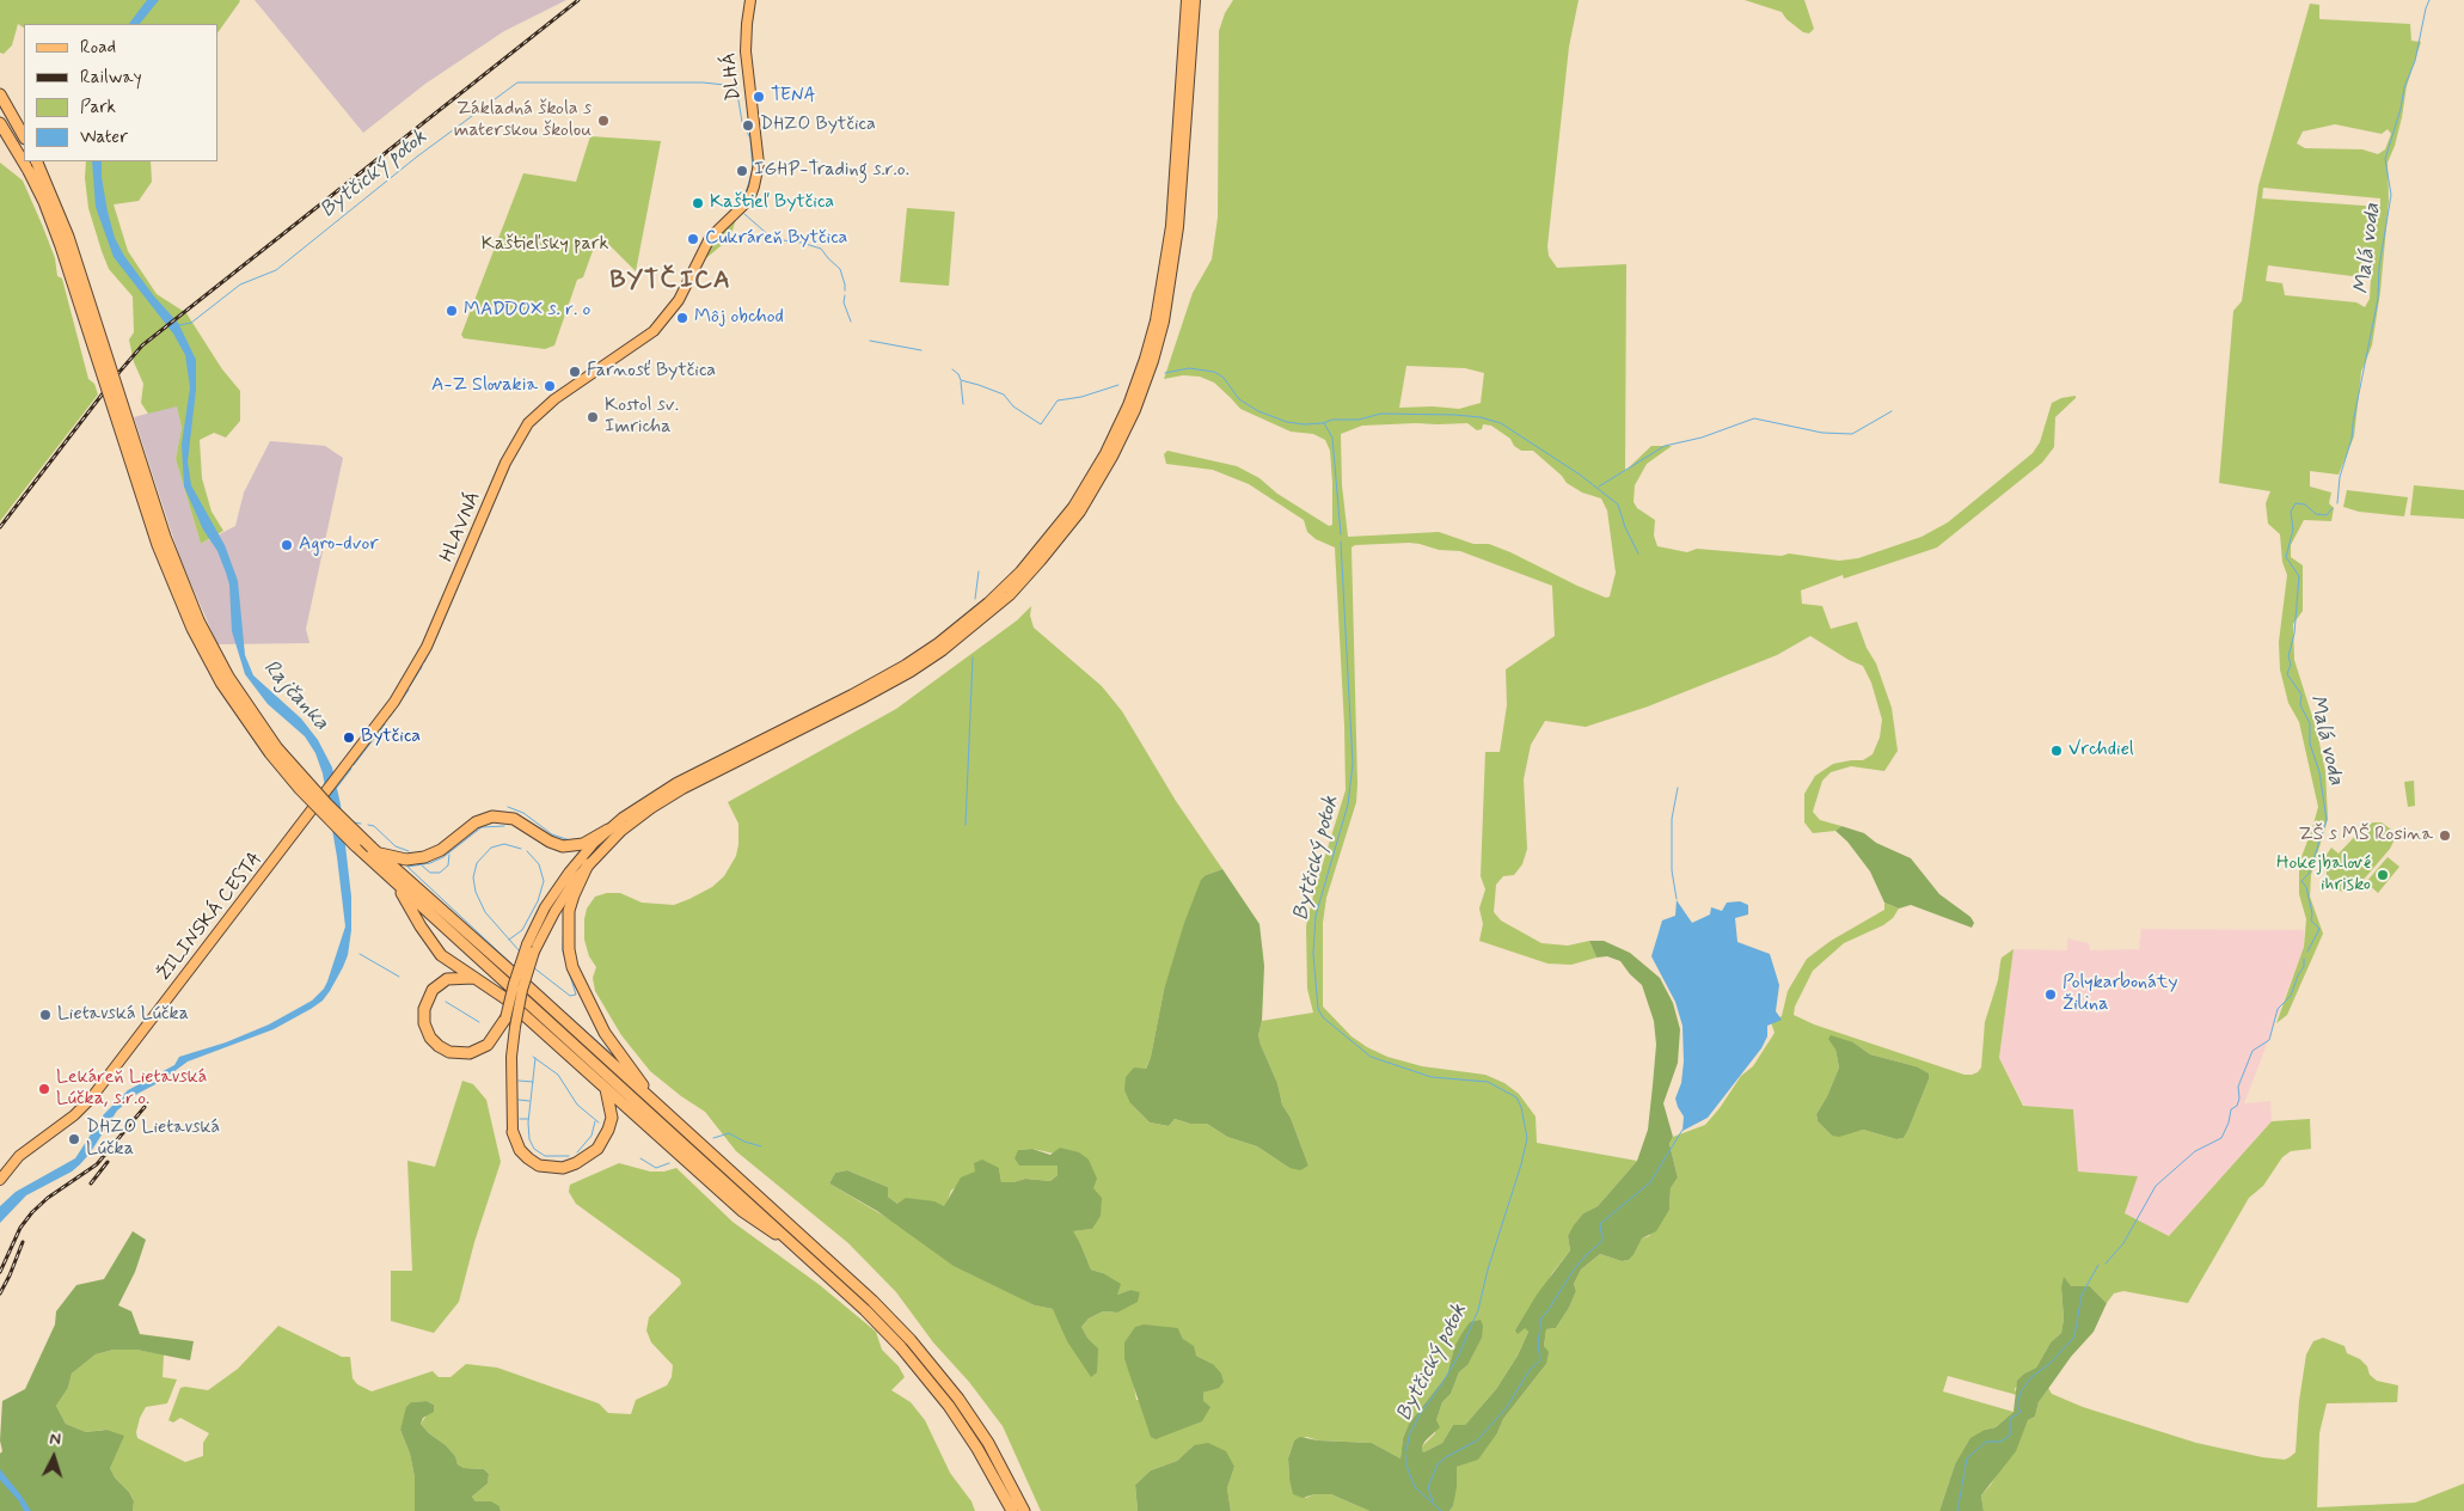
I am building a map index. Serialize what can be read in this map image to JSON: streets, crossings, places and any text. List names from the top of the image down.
{
  "streets": {
    "main road": ["DLHÁ", "HLAVNÁ", "ŽILINSKÁ CESTA"]
  },
  "crossings": [
    ["DLHÁ", "HLAVNÁ"],
    ["HLAVNÁ", "ŽILINSKÁ CESTA"]
  ],
  "districts": ["BYTČICA"],
  "water": ["Bytčický potok", "Malá voda", "Rajčanka"],
  "parks": ["Kaštieľsky park"],
  "places": [
    "TENA",
    "Základná škola s materskou školou",
    "DHZO Bytčica",
    "IGHP-Trading s.r.o.",
    "Kaštieľ Bytčica",
    "Cukráreň Bytčica",
    "MADDOX s. r. o",
    "Môj obchod",
    "Farnosť Bytčica",
    "A-Z Slovakia",
    "Kostol sv. Imricha",
    "Agro-dvor",
    "Bytčica",
    "Vrchdiel",
    "ZŠ s MŠ Rosina",
    "Hokejbalové ihrisko",
    "Polykarbonáty Žilina",
    "Lietavská Lúčka",
    "Lekáreň Lietavská Lúčka, s.r.o.",
    "DHZO Lietavská Lúčka"
  ],
  "legend": [
    "Road",
    "Railway",
    "Park",
    "Water"
  ],
  "north": "top"
}
